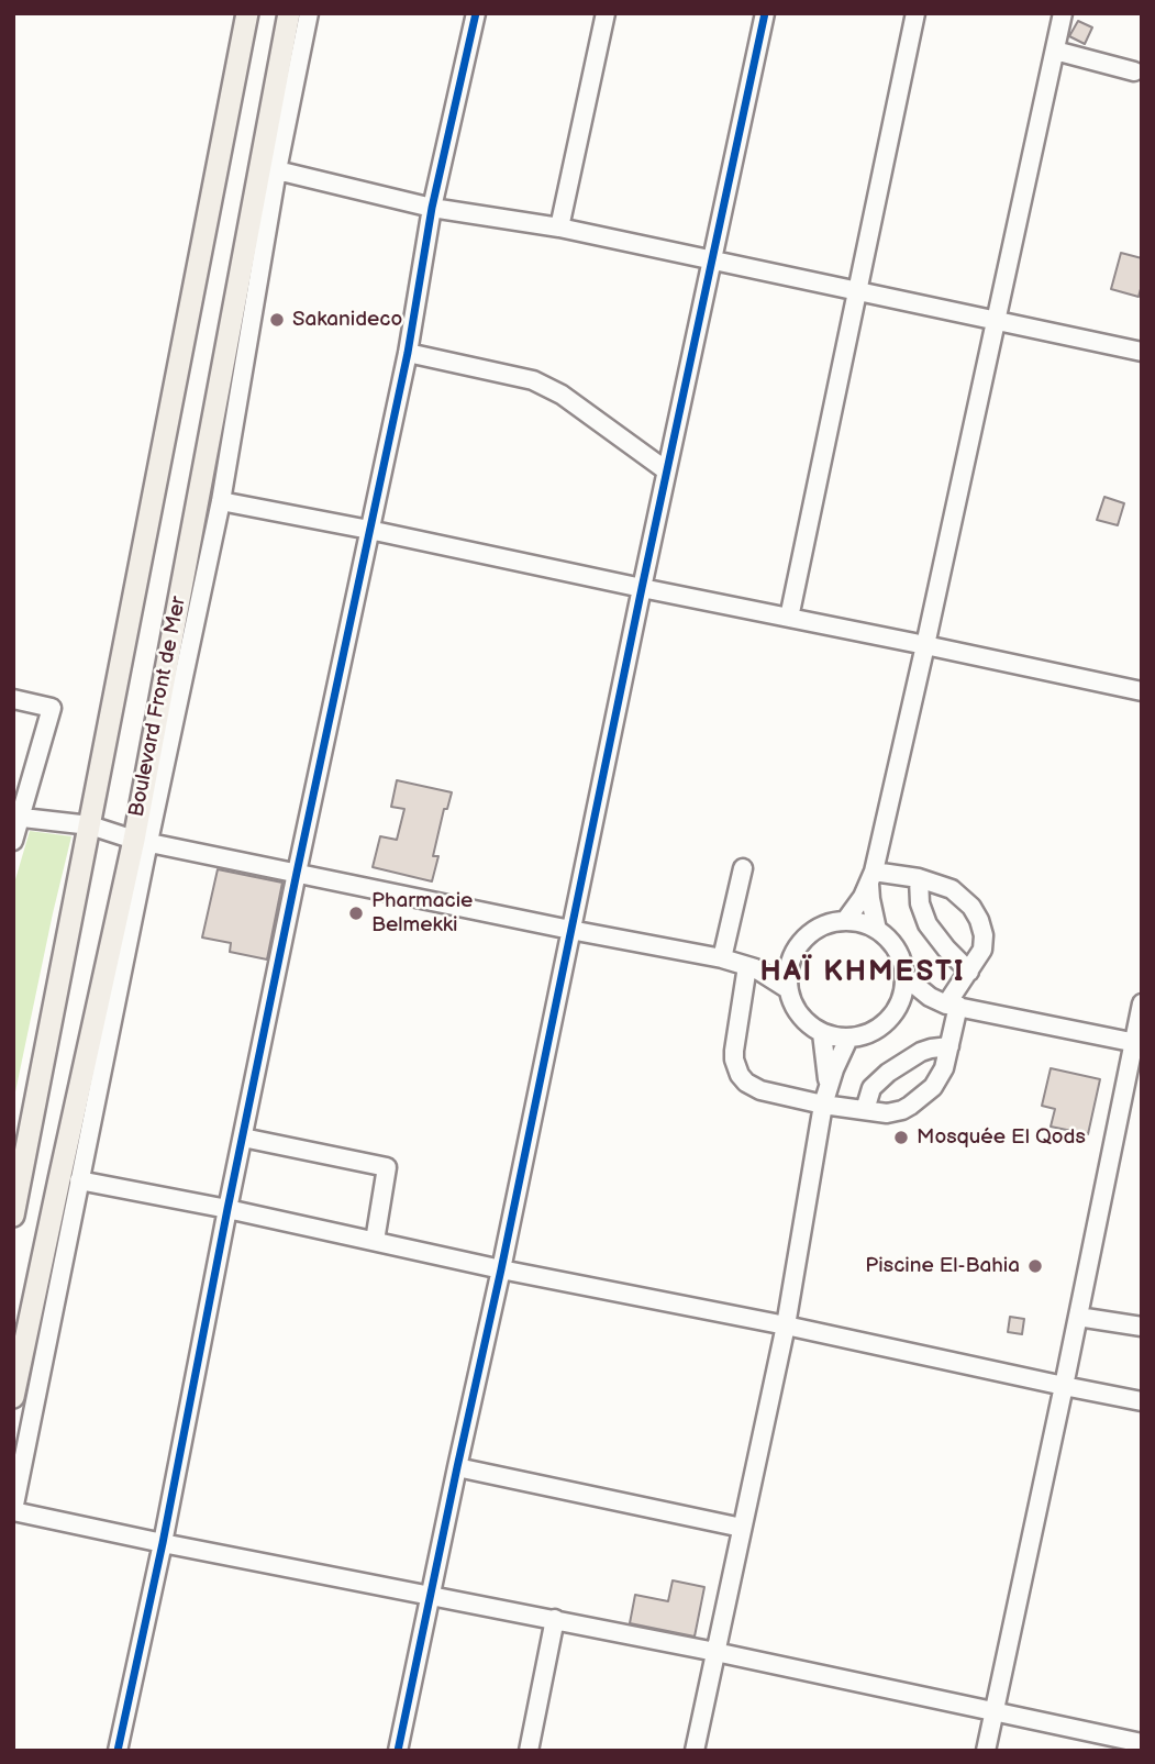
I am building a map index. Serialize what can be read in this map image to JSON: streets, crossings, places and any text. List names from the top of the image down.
{
  "streets": {
    "main road": ["Boulevard Front de Mer"]
  },
  "districts": ["HAÏ KHMESTI"],
  "places": [
    "Sakanideco",
    "Pharmacie Belmekki",
    "Mosquée El Qods",
    "Piscine El-Bahia"
  ]
}
